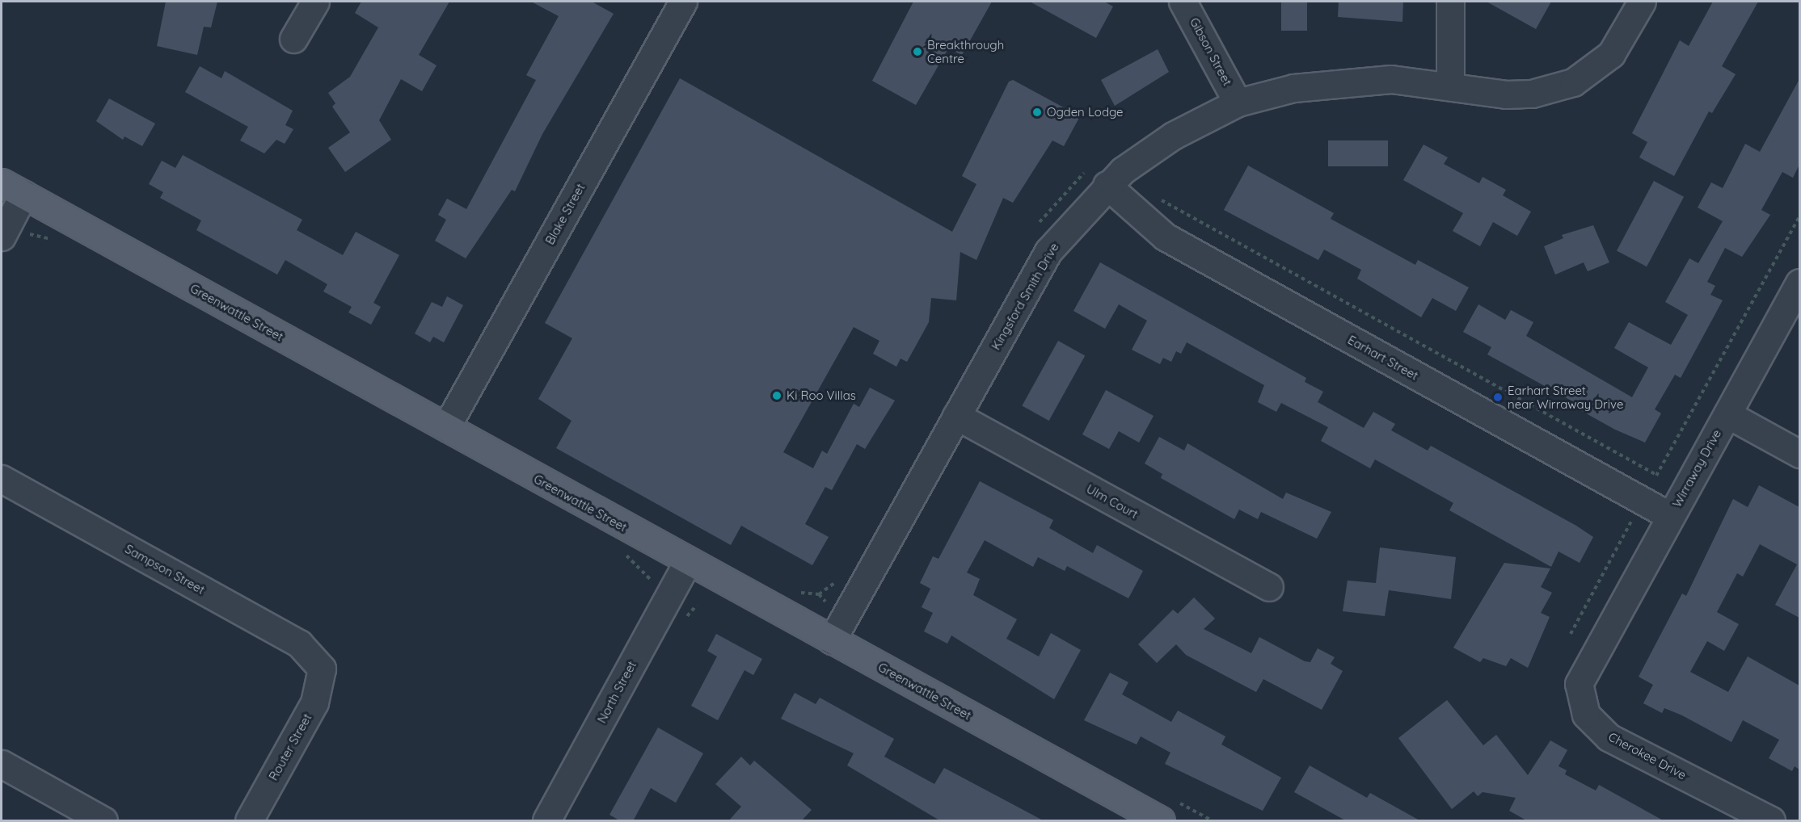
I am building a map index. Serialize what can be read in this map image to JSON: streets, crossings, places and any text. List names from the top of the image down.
{
  "streets": {
    "main road": ["Greenwattle Street"],
    "street": [
      "Gibson Street",
      "Blake Street",
      "Kingsford Smith Drive",
      "Earhart Street",
      "Wirraway Drive",
      "Ulm Court",
      "Sampson Street",
      "North Street",
      "Router Street",
      "Cherokee Drive"
    ]
  },
  "crossings": [
    ["Gibson Street", "Kingsford Smith Drive"],
    ["Blake Street", "Greenwattle Street"],
    ["Kingsford Smith Drive", "Greenwattle Street"],
    ["Kingsford Smith Drive", "Earhart Street"],
    ["Kingsford Smith Drive", "Ulm Court"],
    ["Greenwattle Street", "North Street"],
    ["Earhart Street", "Wirraway Drive"],
    ["Wirraway Drive", "Cherokee Drive"],
    ["Sampson Street", "Router Street"]
  ],
  "places": [
    "Breakthrough Centre",
    "Ogden Lodge",
    "Ki Roo Villas",
    "Earhart Street near Wirraway Drive"
  ]
}
